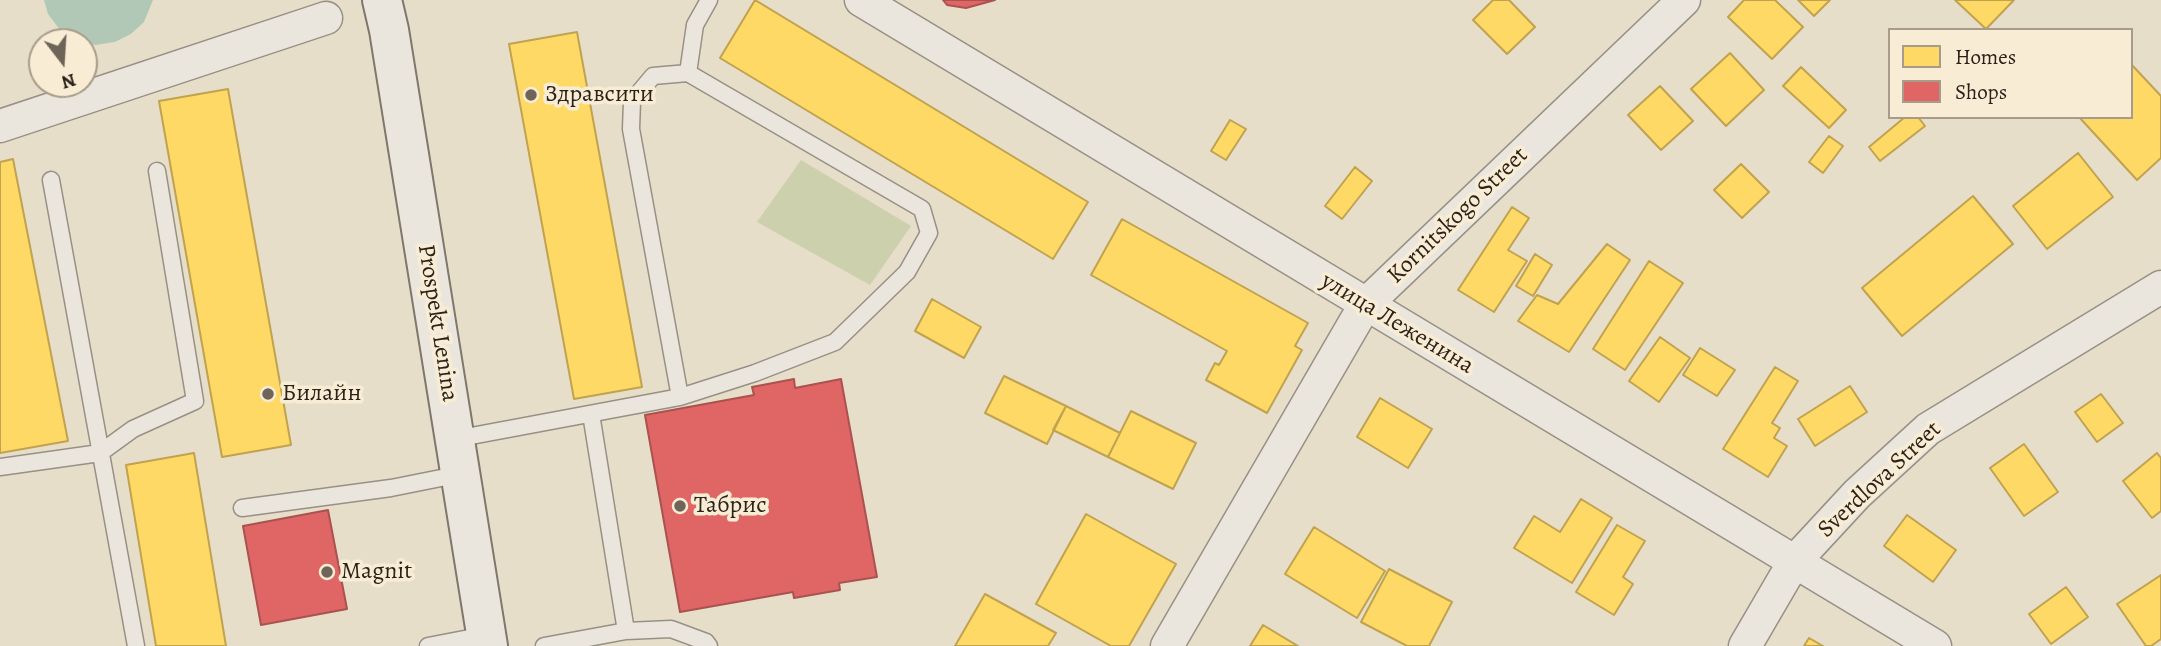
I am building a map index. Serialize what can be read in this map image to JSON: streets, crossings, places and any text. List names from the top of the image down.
{
  "streets": {
    "street": [
      "Kornitskogo Street",
      "Prospekt Lenina",
      "улица Леженина",
      "Sverdlova Street"
    ]
  },
  "crossings": [
    ["Kornitskogo Street", "улица Леженина"],
    ["улица Леженина", "Sverdlova Street"]
  ],
  "places": [
    "Здравсити",
    "Билайн",
    "Табрис",
    "Magnit"
  ],
  "legend": ["Homes", "Shops"],
  "north": "bottom"
}
